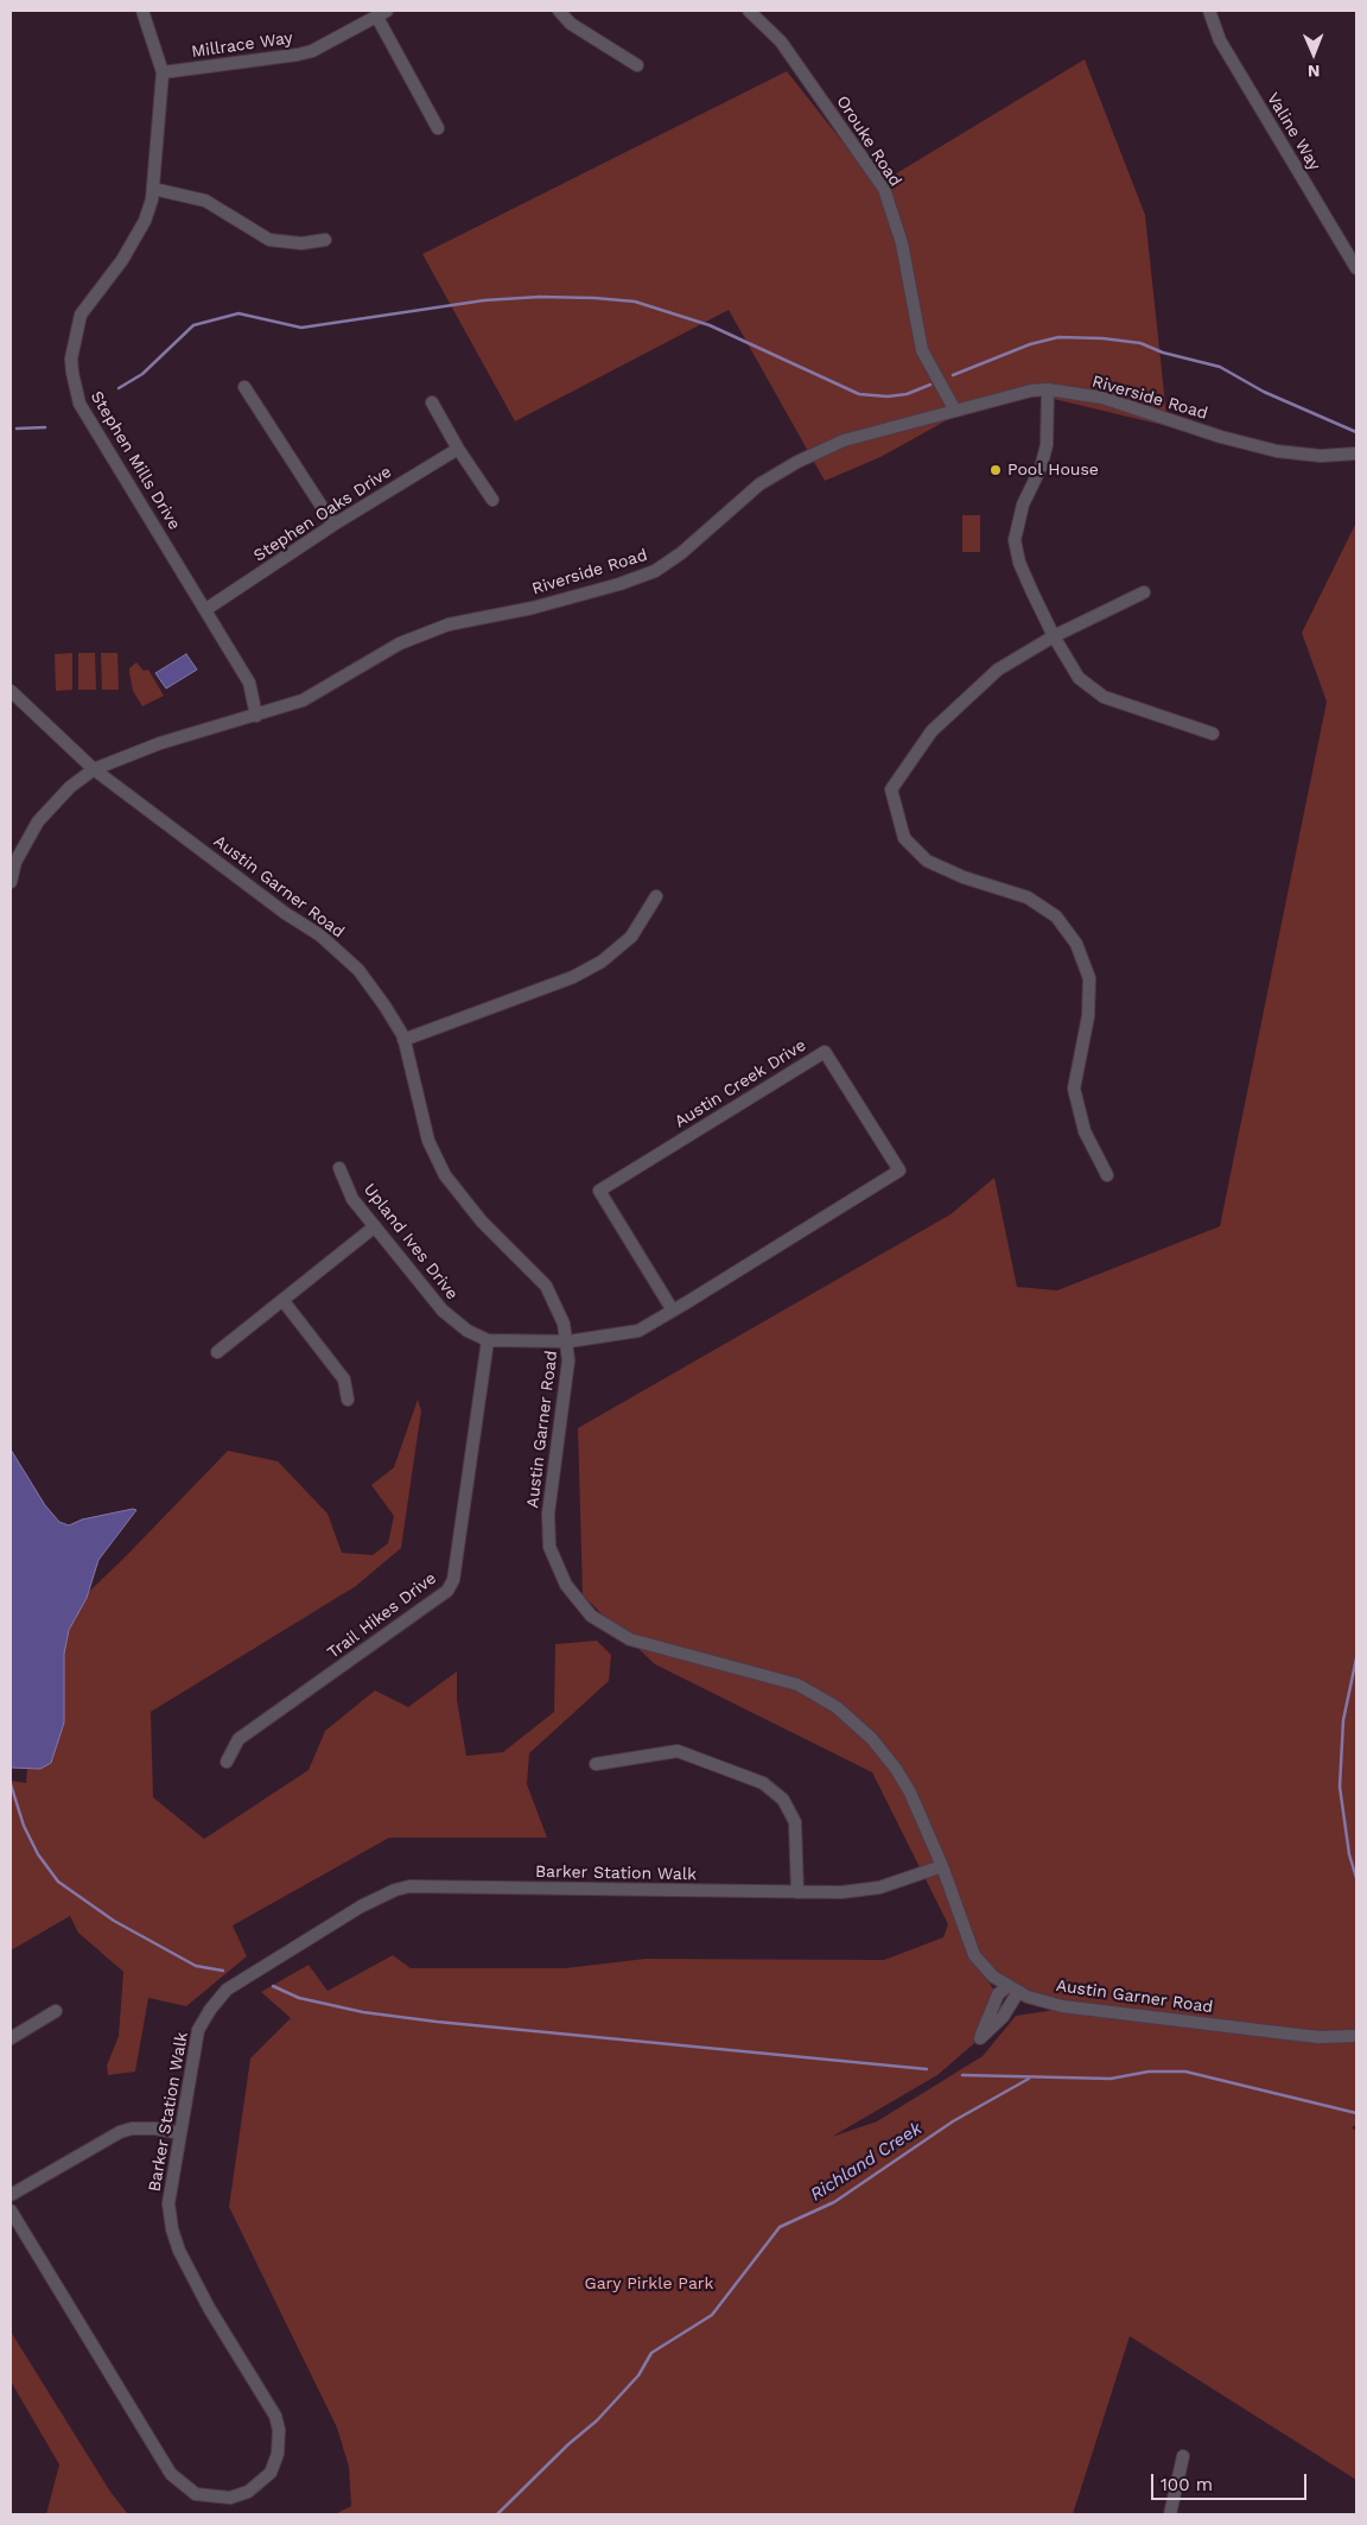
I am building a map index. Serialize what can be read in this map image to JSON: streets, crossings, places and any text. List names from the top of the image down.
{
  "streets": {
    "street": [
      "Millrace Way",
      "Valine Way",
      "Orouke Road",
      "Riverside Road",
      "Stephen Mills Drive",
      "Stephen Oaks Drive",
      "Austin Garner Road",
      "Austin Creek Drive",
      "Upland Ives Drive",
      "Trail Hikes Drive",
      "Barker Station Walk"
    ]
  },
  "crossings": [
    ["Millrace Way", "Stephen Mills Drive"],
    ["Orouke Road", "Riverside Road"],
    ["Riverside Road", "Stephen Mills Drive"],
    ["Riverside Road", "Austin Garner Road"],
    ["Stephen Mills Drive", "Stephen Oaks Drive"],
    ["Austin Garner Road", "Austin Creek Drive"],
    ["Austin Garner Road", "Barker Station Walk"],
    ["Upland Ives Drive", "Trail Hikes Drive"]
  ],
  "water": ["Richland Creek"],
  "parks": ["Gary Pirkle Park"],
  "places": ["Pool House"],
  "scale_bar": "100 m",
  "north": "bottom"
}
